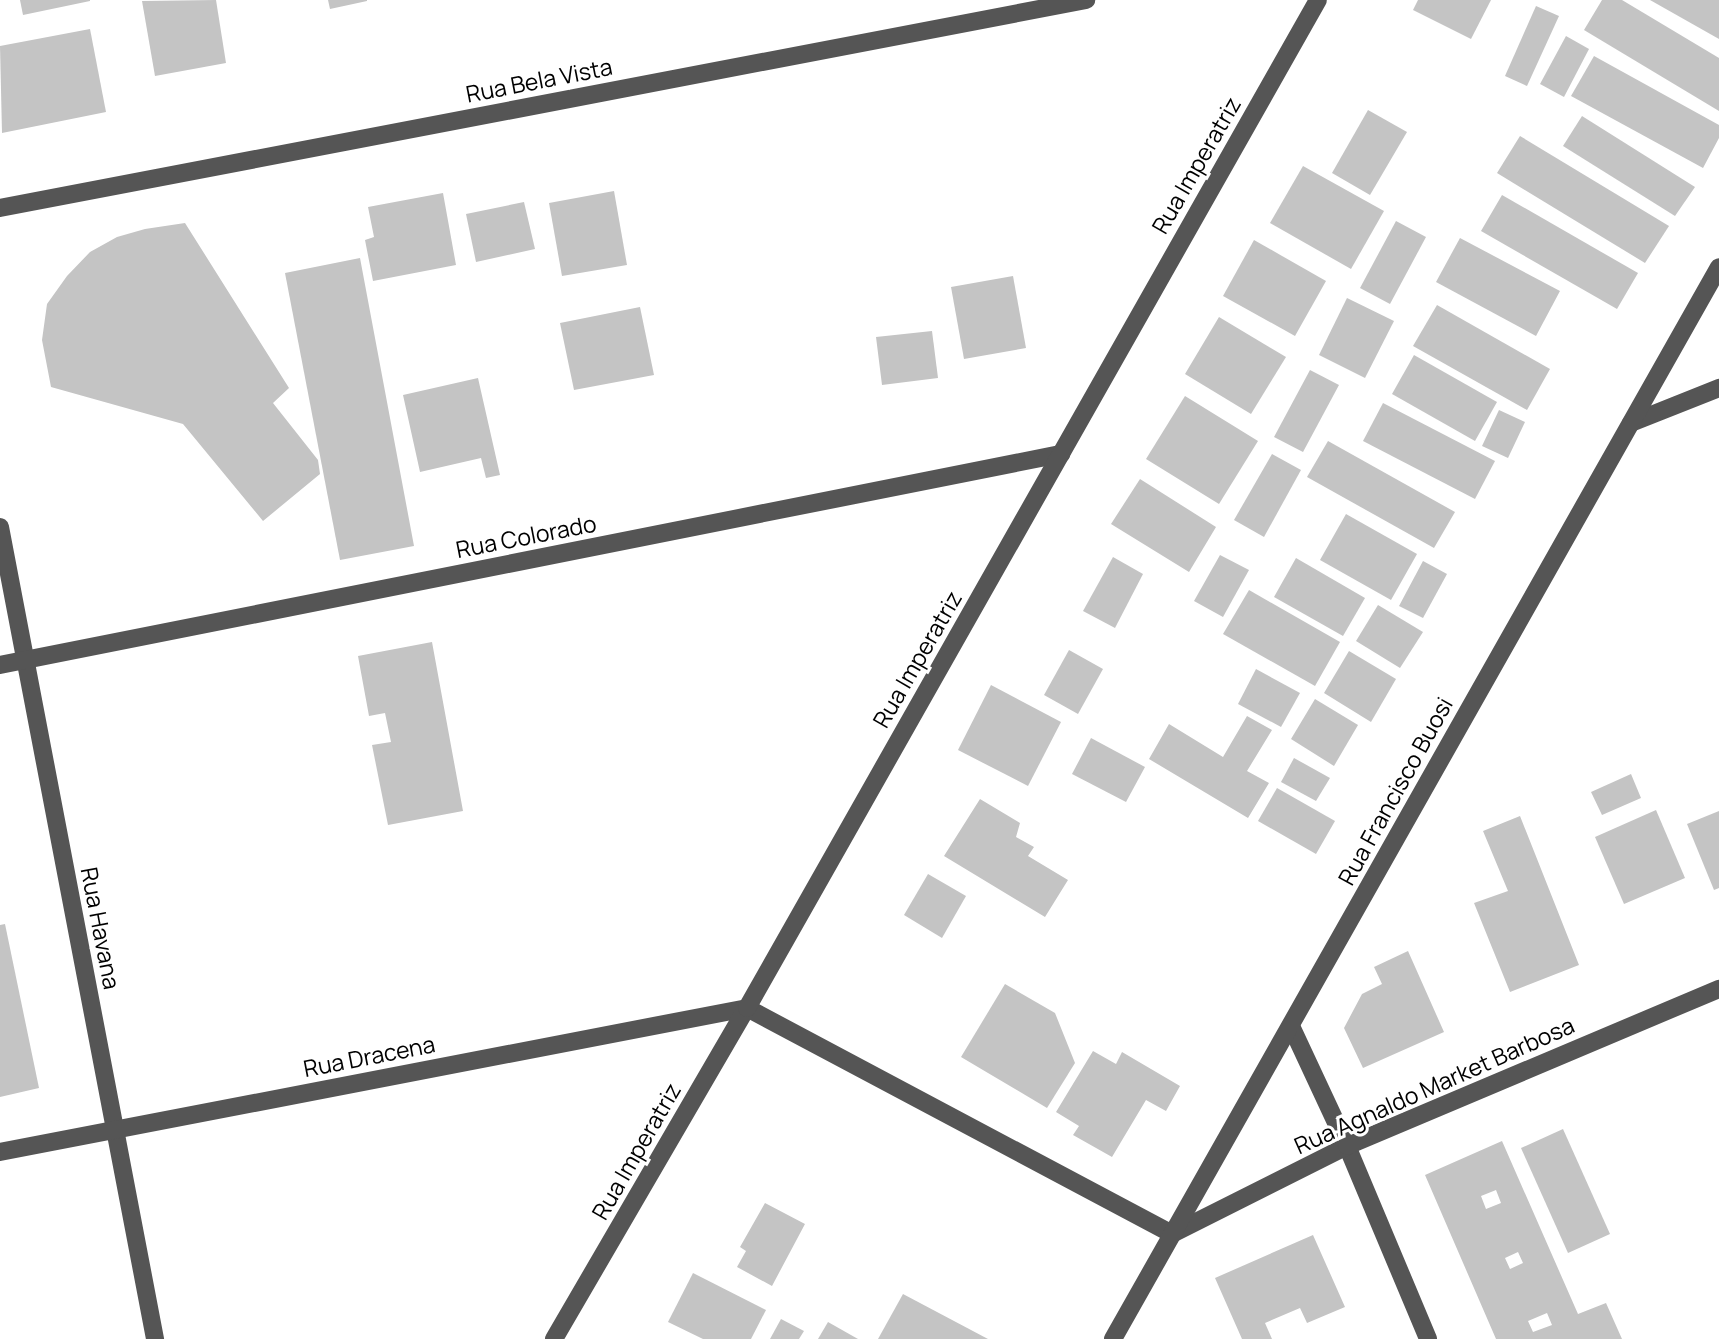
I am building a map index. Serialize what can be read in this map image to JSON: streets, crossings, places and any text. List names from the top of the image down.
{
  "streets": {
    "street": [
      "Rua Bela Vista",
      "Rua Imperatriz",
      "Rua Colorado",
      "Rua Francisco Buosi",
      "Rua Havana",
      "Rua Dracena",
      "Rua Agnaldo Market Barbosa"
    ]
  },
  "crossings": [
    ["Rua Imperatriz", "Rua Colorado"],
    ["Rua Imperatriz", "Rua Dracena"],
    ["Rua Colorado", "Rua Havana"],
    ["Rua Francisco Buosi", "Rua Agnaldo Market Barbosa"],
    ["Rua Havana", "Rua Dracena"]
  ]
}
